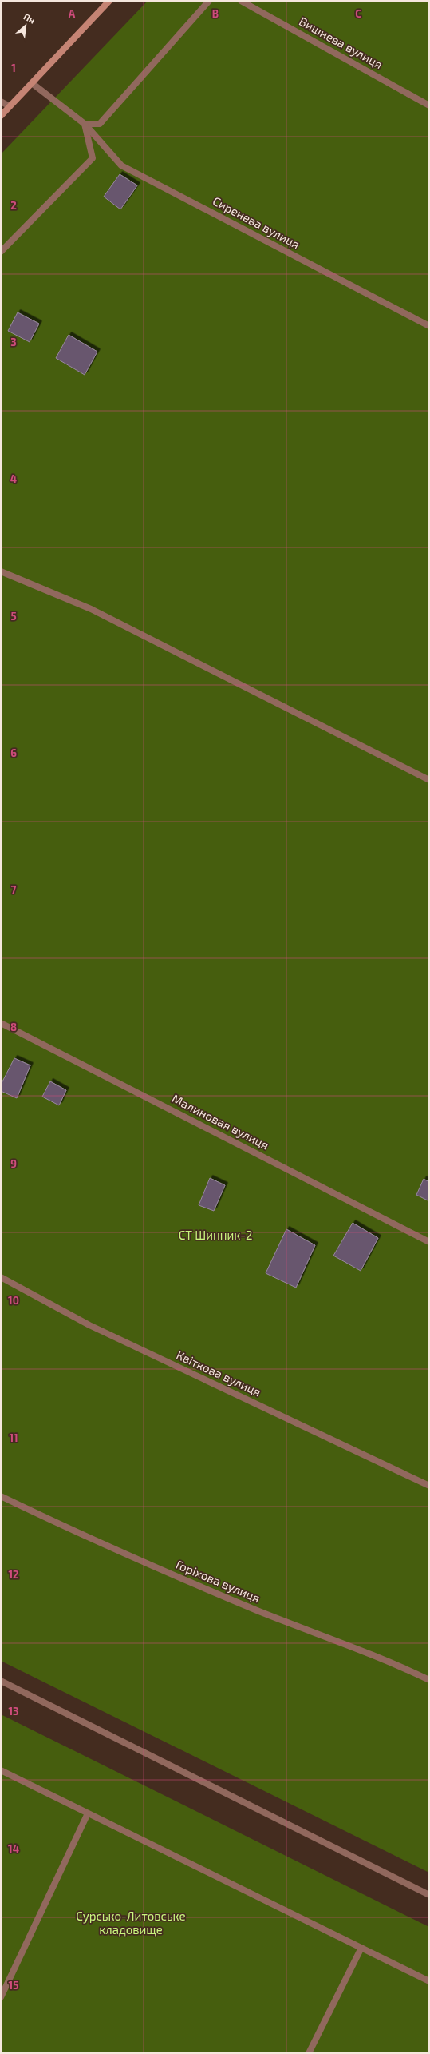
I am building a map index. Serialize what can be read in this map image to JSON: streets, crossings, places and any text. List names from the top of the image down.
{
  "streets": {
    "street": [
      "Вишнева вулиця",
      "Сиренева вулиця",
      "Малиновая вулиця",
      "Квіткова вулиця",
      "Горіхова вулиця"
    ]
  },
  "parks": ["СТ Шинник-2", "Сурсько-Литовське кладовище"],
  "north": "top right",
  "grid": {
    "columns": ["A", "B", "C"],
    "rows": [
      "1",
      "2",
      "3",
      "4",
      "5",
      "6",
      "7",
      "8",
      "9",
      "10",
      "11",
      "12",
      "13",
      "14",
      "15"
    ]
  }
}
